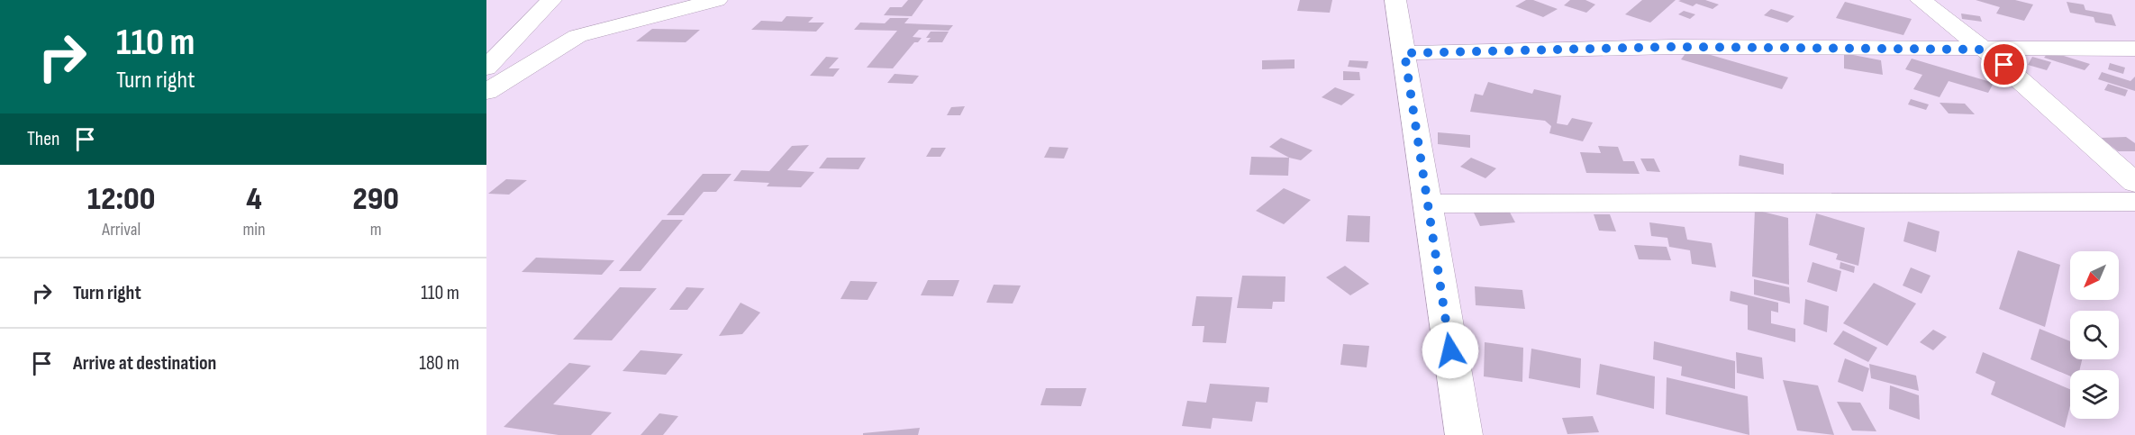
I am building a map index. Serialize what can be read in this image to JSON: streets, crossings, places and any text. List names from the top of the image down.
{
  "north": "bottom left",
  "page": {
    "turn": ["110 m", "Turn right"],
    "then": "Then",
    "eta": [
      "12:00",
      "Arrival",
      "4",
      "min",
      "290",
      "m"
    ],
    "list": [
      {
        "name": "Turn right",
        "value": "110 m"
      },
      {
        "name": "Arrive at destination",
        "value": "180 m"
      }
    ]
  }
}
